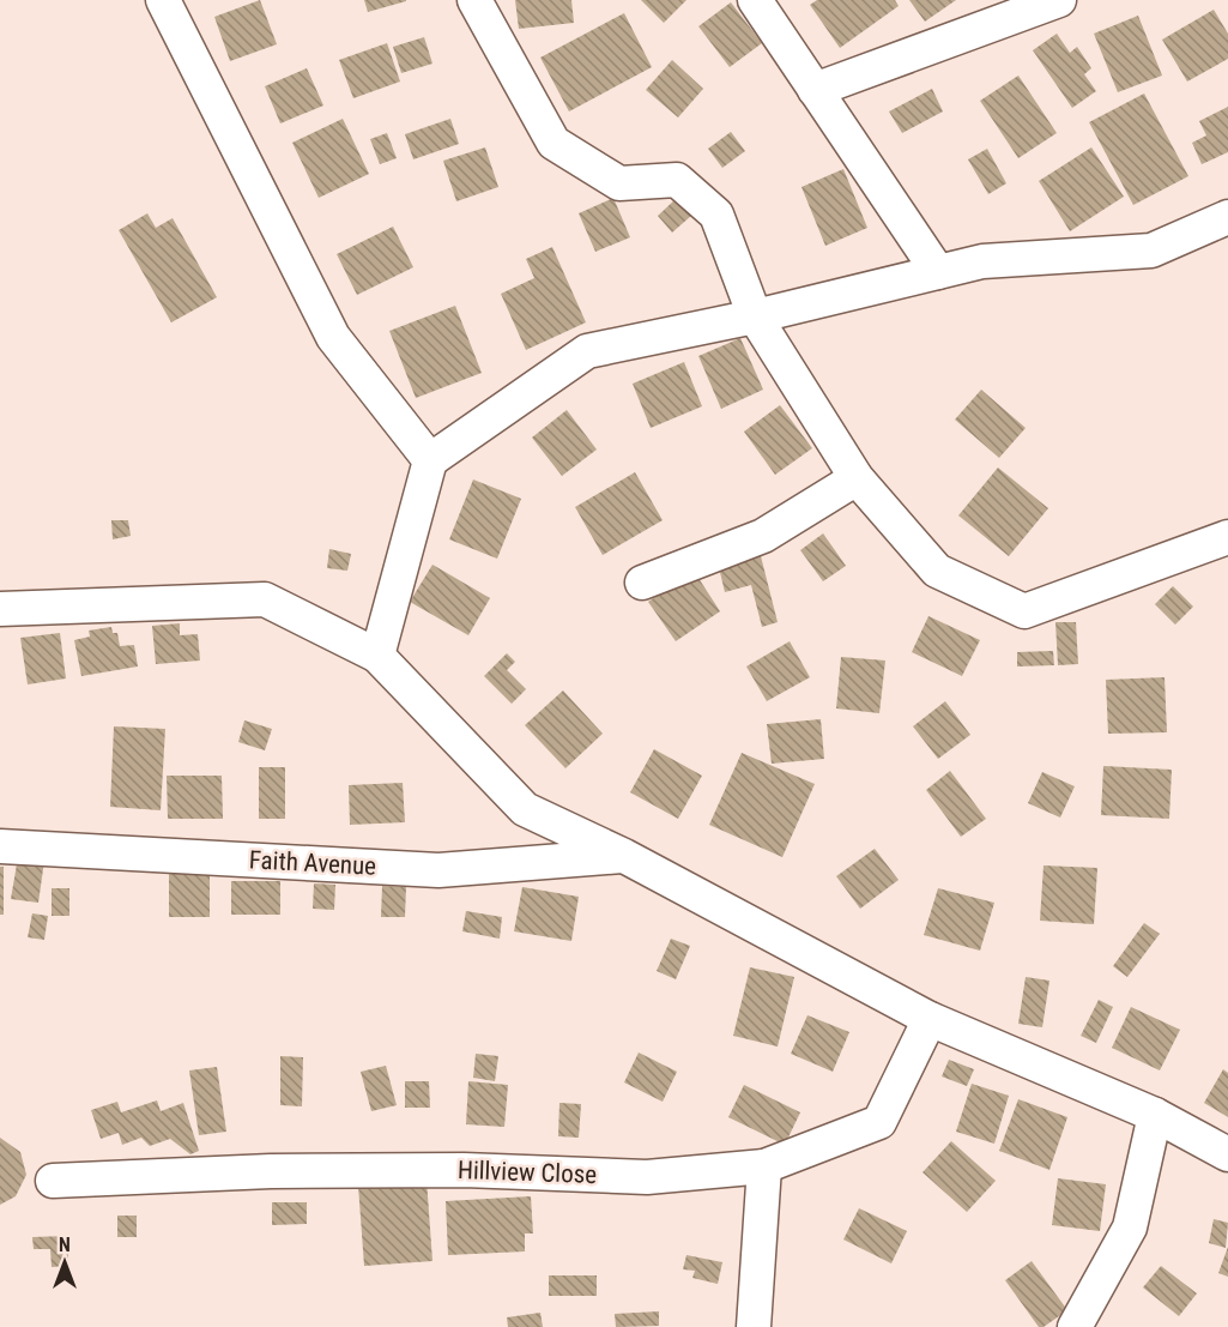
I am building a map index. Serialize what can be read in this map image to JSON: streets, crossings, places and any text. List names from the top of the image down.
{
  "streets": {
    "street": ["Faith Avenue", "Hillview Close"]
  },
  "north": "top"
}
